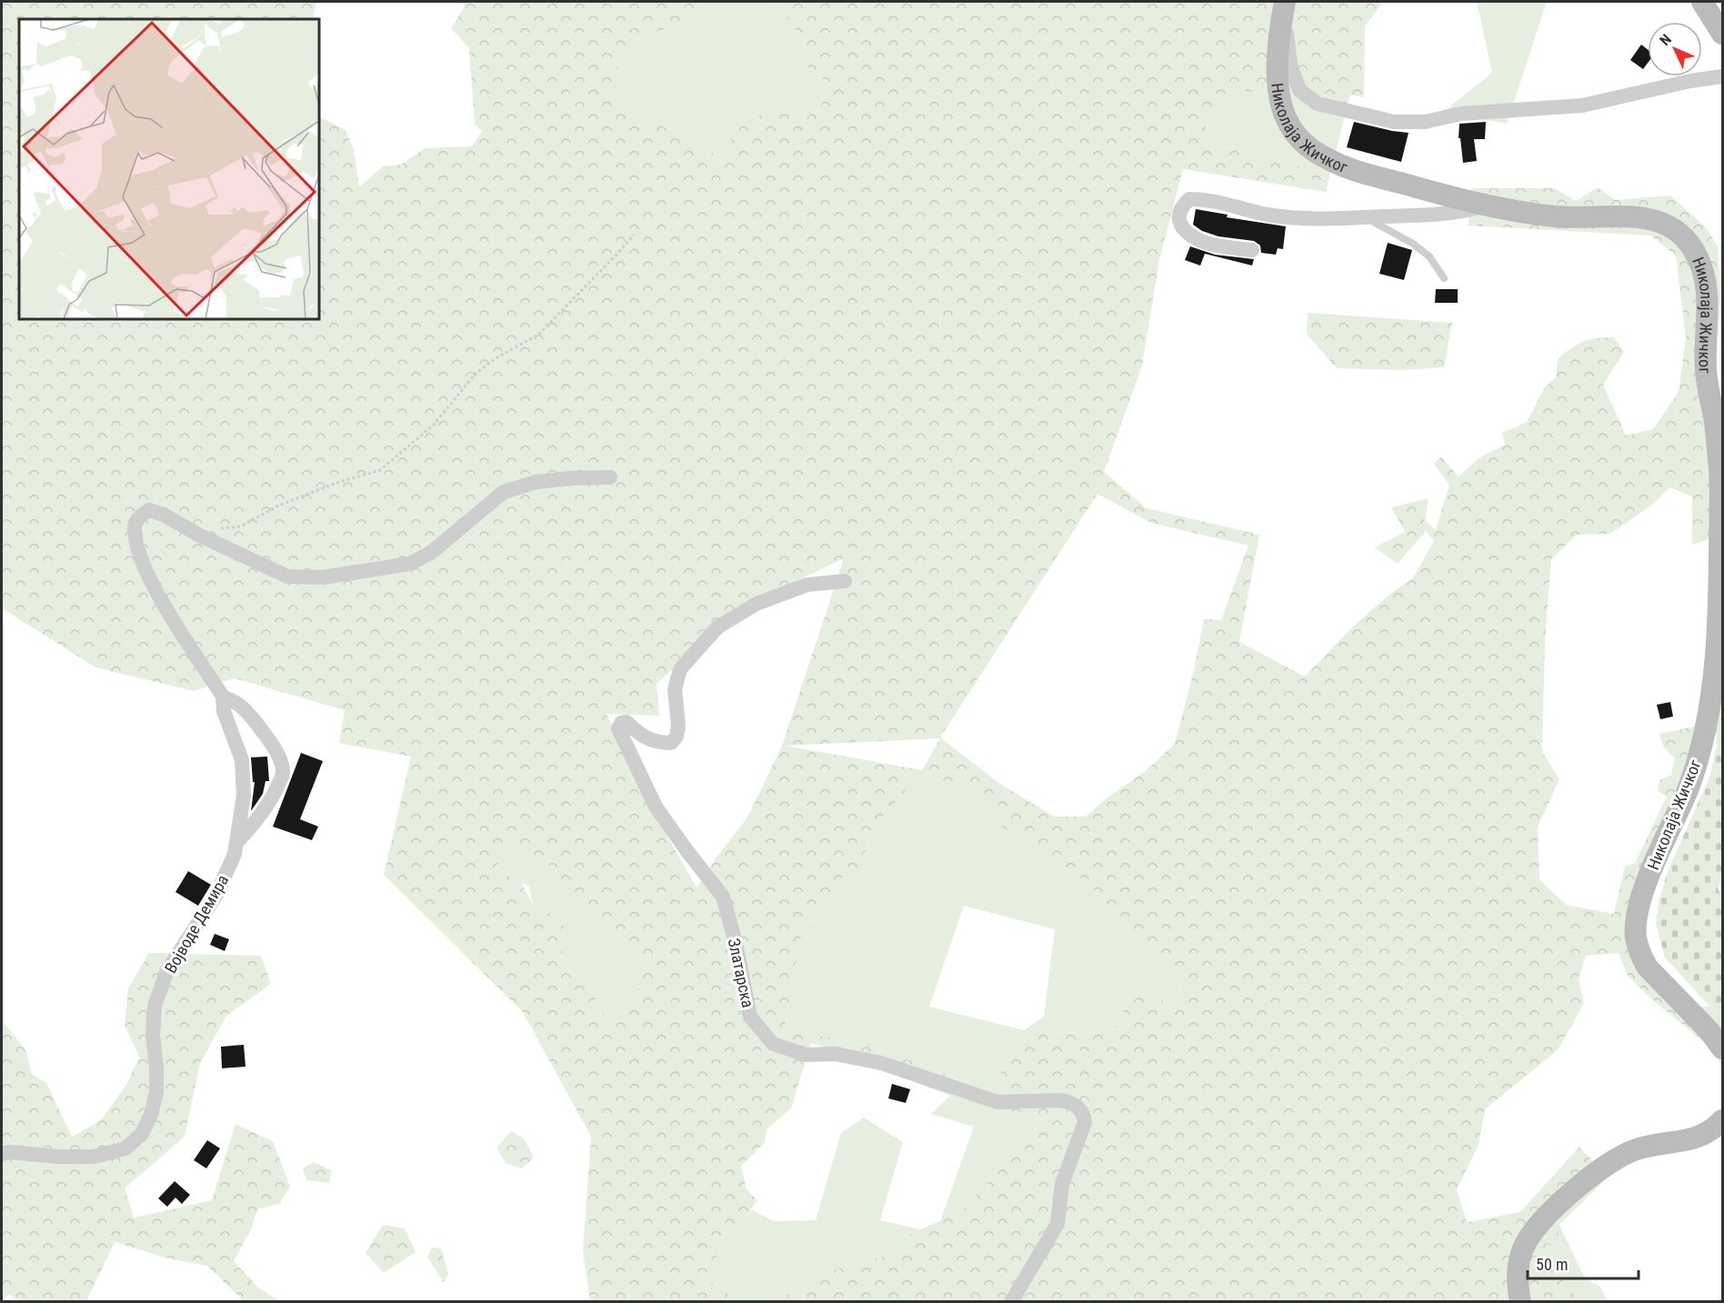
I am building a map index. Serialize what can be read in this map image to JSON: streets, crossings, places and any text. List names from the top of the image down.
{
  "streets": {
    "street": ["Николаја Жичког", "Војводе Демира", "Златарска"]
  },
  "scale_bar": "50 m",
  "north": "top left"
}
